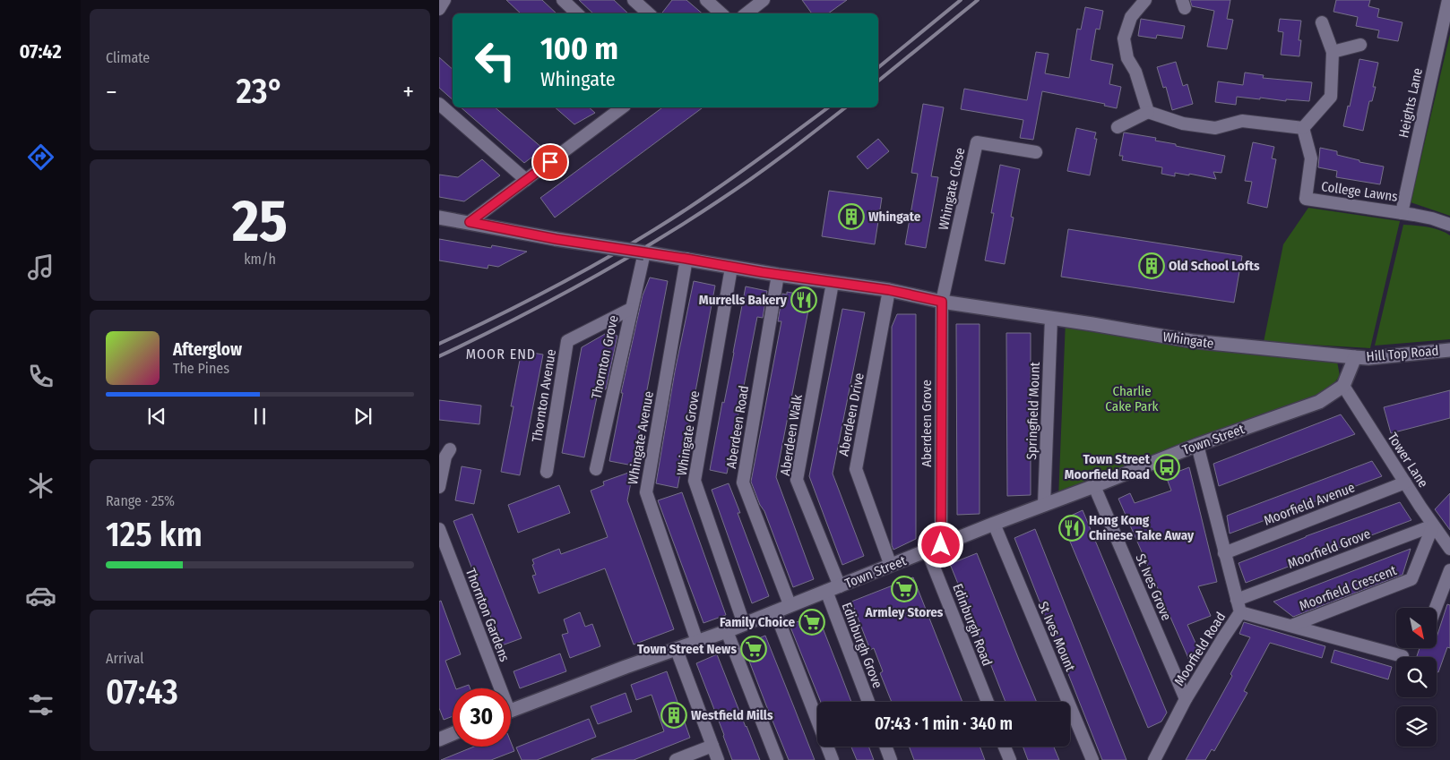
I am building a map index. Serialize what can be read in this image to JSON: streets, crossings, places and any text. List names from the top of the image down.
{
  "streets": {
    "street": [
      "Heights Lane",
      "Whingate Close",
      "College Lawns",
      "Whingate",
      "Hill Top Road",
      "Thornton Grove",
      "Thornton Avenue",
      "Springfield Mount",
      "Aberdeen Drive",
      "Aberdeen Grove",
      "Aberdeen Road",
      "Whingate Grove",
      "Aberdeen Walk",
      "Whingate Avenue",
      "Town Street",
      "Tower Lane",
      "Moorfield Avenue",
      "Moorfield Grove",
      "St Ives Grove",
      "Moorfield Crescent",
      "Thornton Gardens",
      "Edinburgh Road",
      "St Ives Mount",
      "Edinburgh Grove",
      "Moorfield Road"
    ]
  },
  "crossings": [
    ["Heights Lane", "College Lawns"],
    ["Whingate Close", "Whingate"],
    ["Whingate Close", "Aberdeen Grove"],
    ["Whingate", "Hill Top Road"],
    ["Whingate", "Thornton Grove"],
    ["Whingate", "Springfield Mount"],
    ["Whingate", "Aberdeen Drive"],
    ["Whingate", "Aberdeen Grove"],
    ["Whingate", "Aberdeen Road"],
    ["Whingate", "Whingate Grove"],
    ["Whingate", "Aberdeen Walk"],
    ["Whingate", "Whingate Avenue"],
    ["Thornton Grove", "Thornton Avenue"],
    ["Springfield Mount", "Town Street"],
    ["Aberdeen Drive", "Town Street"],
    ["Aberdeen Grove", "Town Street"],
    ["Aberdeen Road", "Town Street"],
    ["Whingate Grove", "Town Street"],
    ["Aberdeen Walk", "Town Street"],
    ["Whingate Avenue", "Town Street"],
    ["Town Street", "Tower Lane"],
    ["Town Street", "St Ives Grove"],
    ["Town Street", "Edinburgh Road"],
    ["Town Street", "St Ives Mount"],
    ["Town Street", "Edinburgh Grove"],
    ["Town Street", "Moorfield Road"],
    ["Tower Lane", "Moorfield Avenue"],
    ["Tower Lane", "Moorfield Grove"],
    ["Tower Lane", "Moorfield Crescent"],
    ["Moorfield Avenue", "Moorfield Road"],
    ["Moorfield Grove", "Moorfield Crescent"],
    ["Moorfield Grove", "Moorfield Road"],
    ["St Ives Grove", "Moorfield Road"]
  ],
  "districts": ["MOOR END"],
  "parks": ["Charlie Cake Park"],
  "places": {
    "building": ["Whingate", "Old School Lofts", "Westfield Mills"],
    "restaurant": ["Murrells Bakery", "Hong Kong Chinese Take Away"],
    "bus stop": ["Town Street Moorfield Road"],
    "supermarket": ["Armley Stores", "Family Choice", "Town Street News"]
  },
  "north": "bottom right",
  "page": {
    "tabs": "07:42",
    "tile": [
      "Climate",
      ["25", "km/h"],
      ["Range · 25%", "125 km"],
      ["Arrival", "07:43"]
    ],
    "turn": ["100 m", "Whingate"],
    "heat": ["−", "23°", "+"],
    "song": ["Afterglow", "The Pines"],
    "limit": "30",
    "trip": "07:43 · 1 min · 340 m"
  }
}
